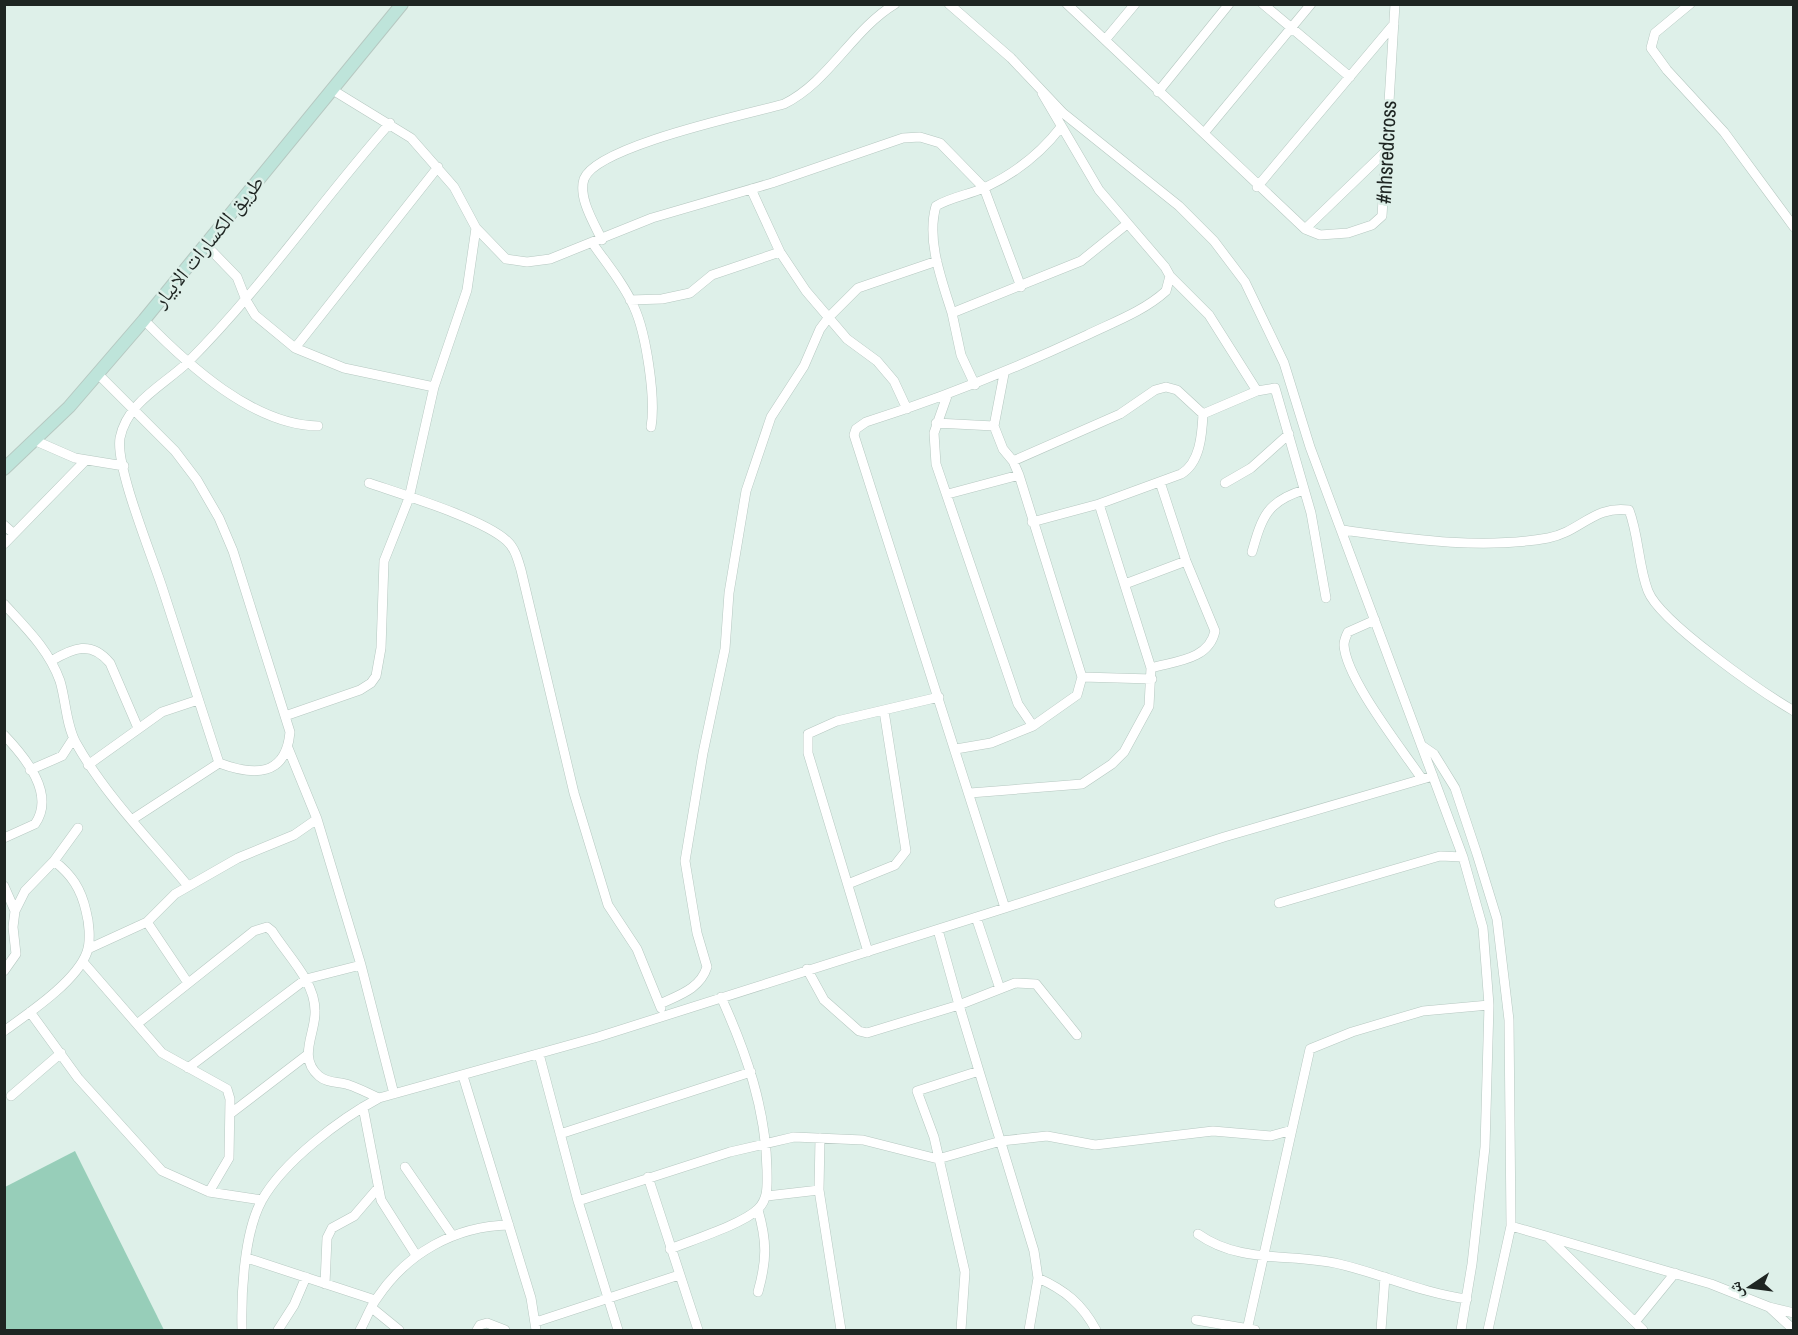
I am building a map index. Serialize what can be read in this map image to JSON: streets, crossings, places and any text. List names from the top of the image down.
{
  "streets": {
    "street": ["#nhsredcross", "طريق الكسارات الابيار"]
  },
  "north": "left"
}
